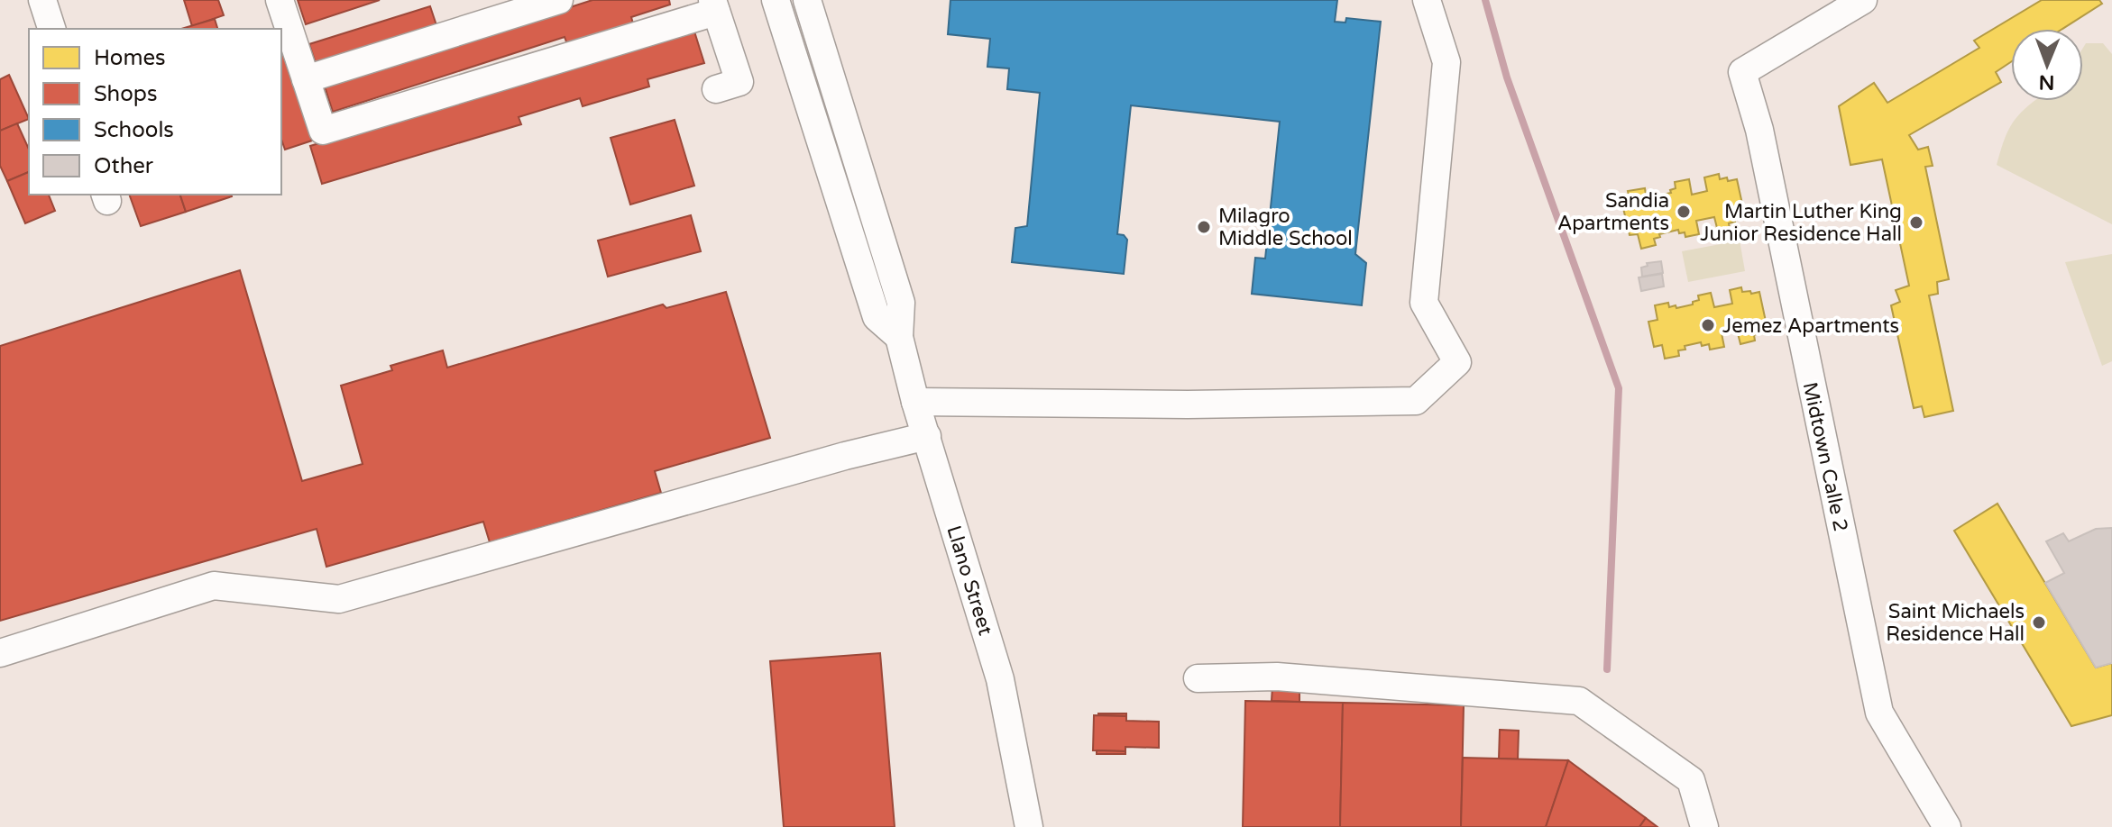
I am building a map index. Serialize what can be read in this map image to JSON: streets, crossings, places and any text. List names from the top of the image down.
{
  "streets": {
    "street": ["Midtown Calle 2", "Llano Street"]
  },
  "places": [
    "Sandia Apartments",
    "Martin Luther King Junior Residence Hall",
    "Milagro Middle School",
    "Jemez Apartments",
    "Saint Michaels Residence Hall"
  ],
  "legend": [
    "Homes",
    "Shops",
    "Schools",
    "Other"
  ],
  "north": "bottom"
}
